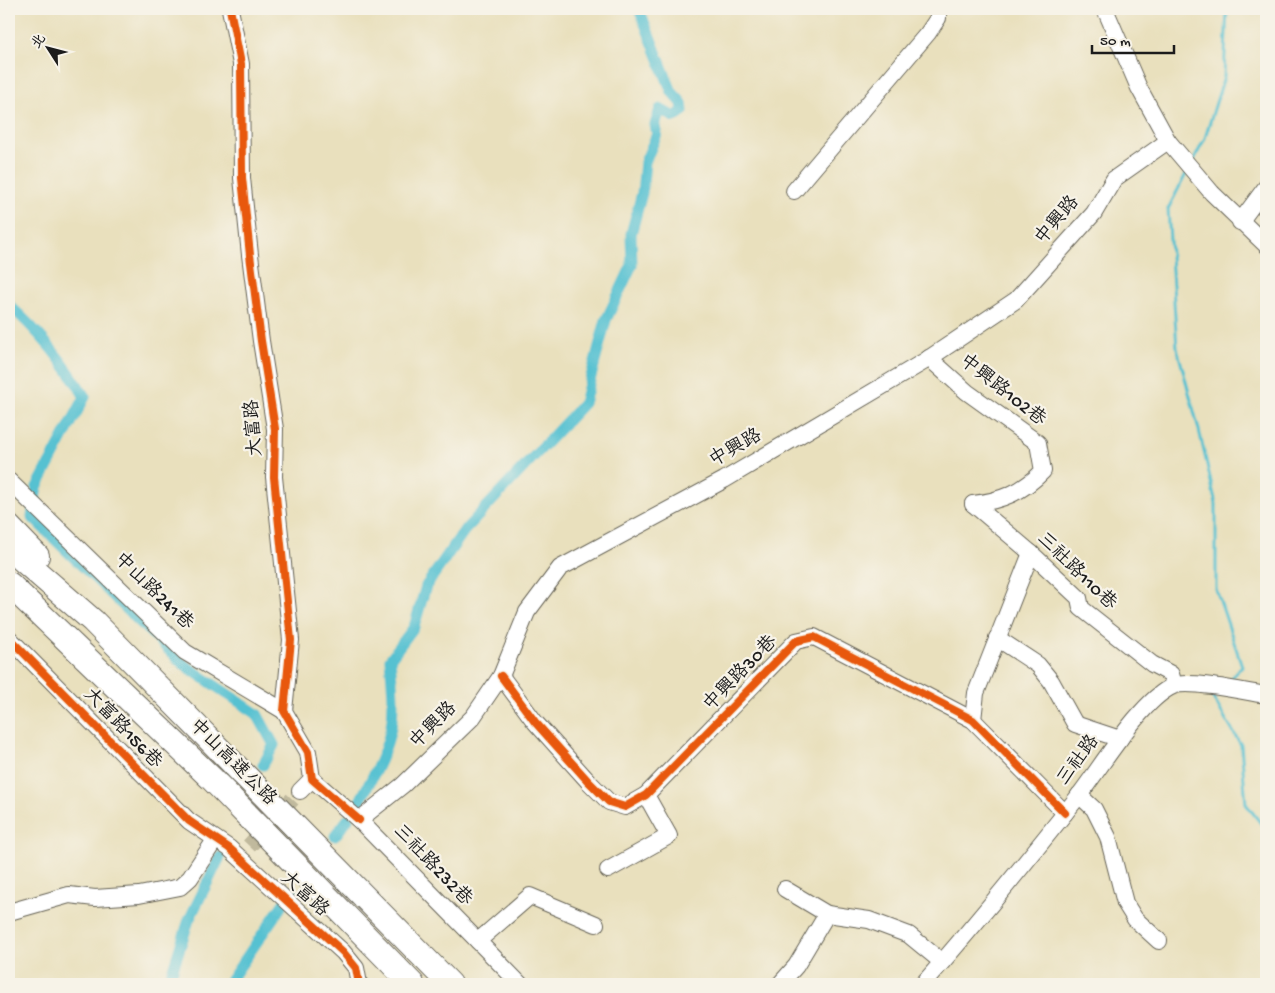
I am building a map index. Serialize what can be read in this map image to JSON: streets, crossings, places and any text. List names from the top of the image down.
{
  "streets": {
    "highway": ["中山高速公路"],
    "street": [
      "中興路",
      "中興路102巷",
      "大富路",
      "三社路110巷",
      "中山路241巷",
      "中興路30巷",
      "大富路156巷",
      "三社路",
      "三社路232巷"
    ]
  },
  "crossings": [
    ["中興路", "中興路102巷"],
    ["中興路", "中興路30巷"],
    ["中興路", "三社路232巷"],
    ["中興路102巷", "三社路110巷"],
    ["大富路", "中山路241巷"],
    ["大富路", "大富路156巷"],
    ["三社路110巷", "三社路"],
    ["中興路30巷", "三社路"]
  ],
  "scale_bar": "50 m",
  "north": "top left"
}
